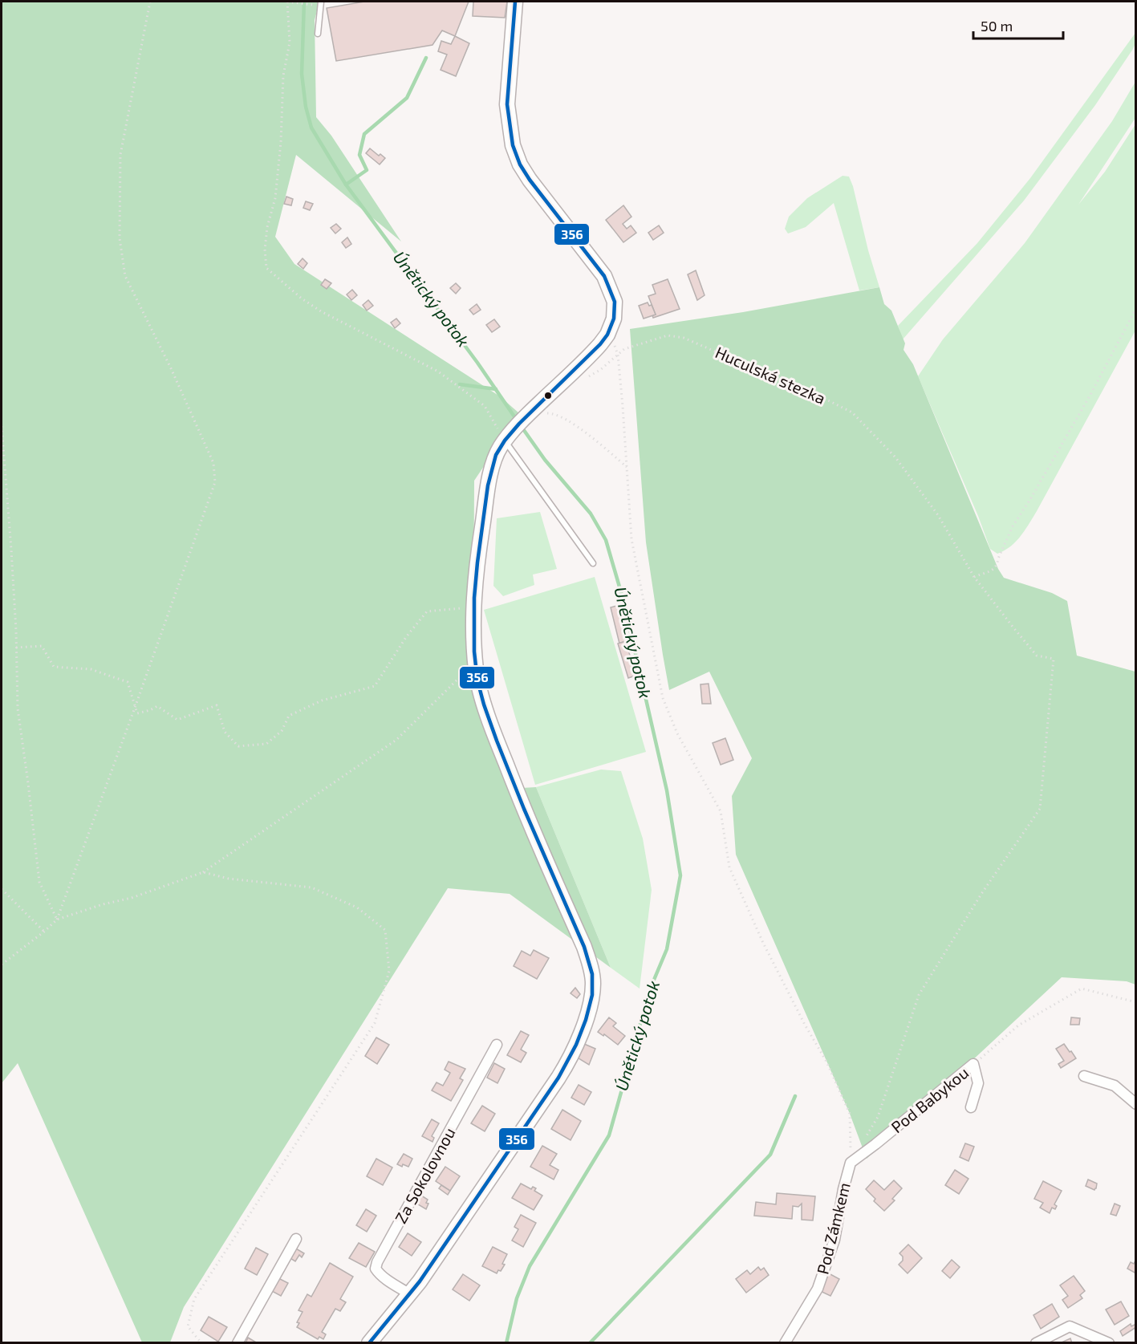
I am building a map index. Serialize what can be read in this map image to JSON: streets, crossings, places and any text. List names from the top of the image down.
{
  "streets": {
    "street": ["Pod Babykou", "Za Sokolovnou", "Pod Zámkem"],
    "path": ["Huculská stezka"]
  },
  "crossings": [
    ["Pod Babykou", "Pod Zámkem"]
  ],
  "water": ["Únětický potok"],
  "lines": ["transit line 356"],
  "scale_bar": "50 m"
}
